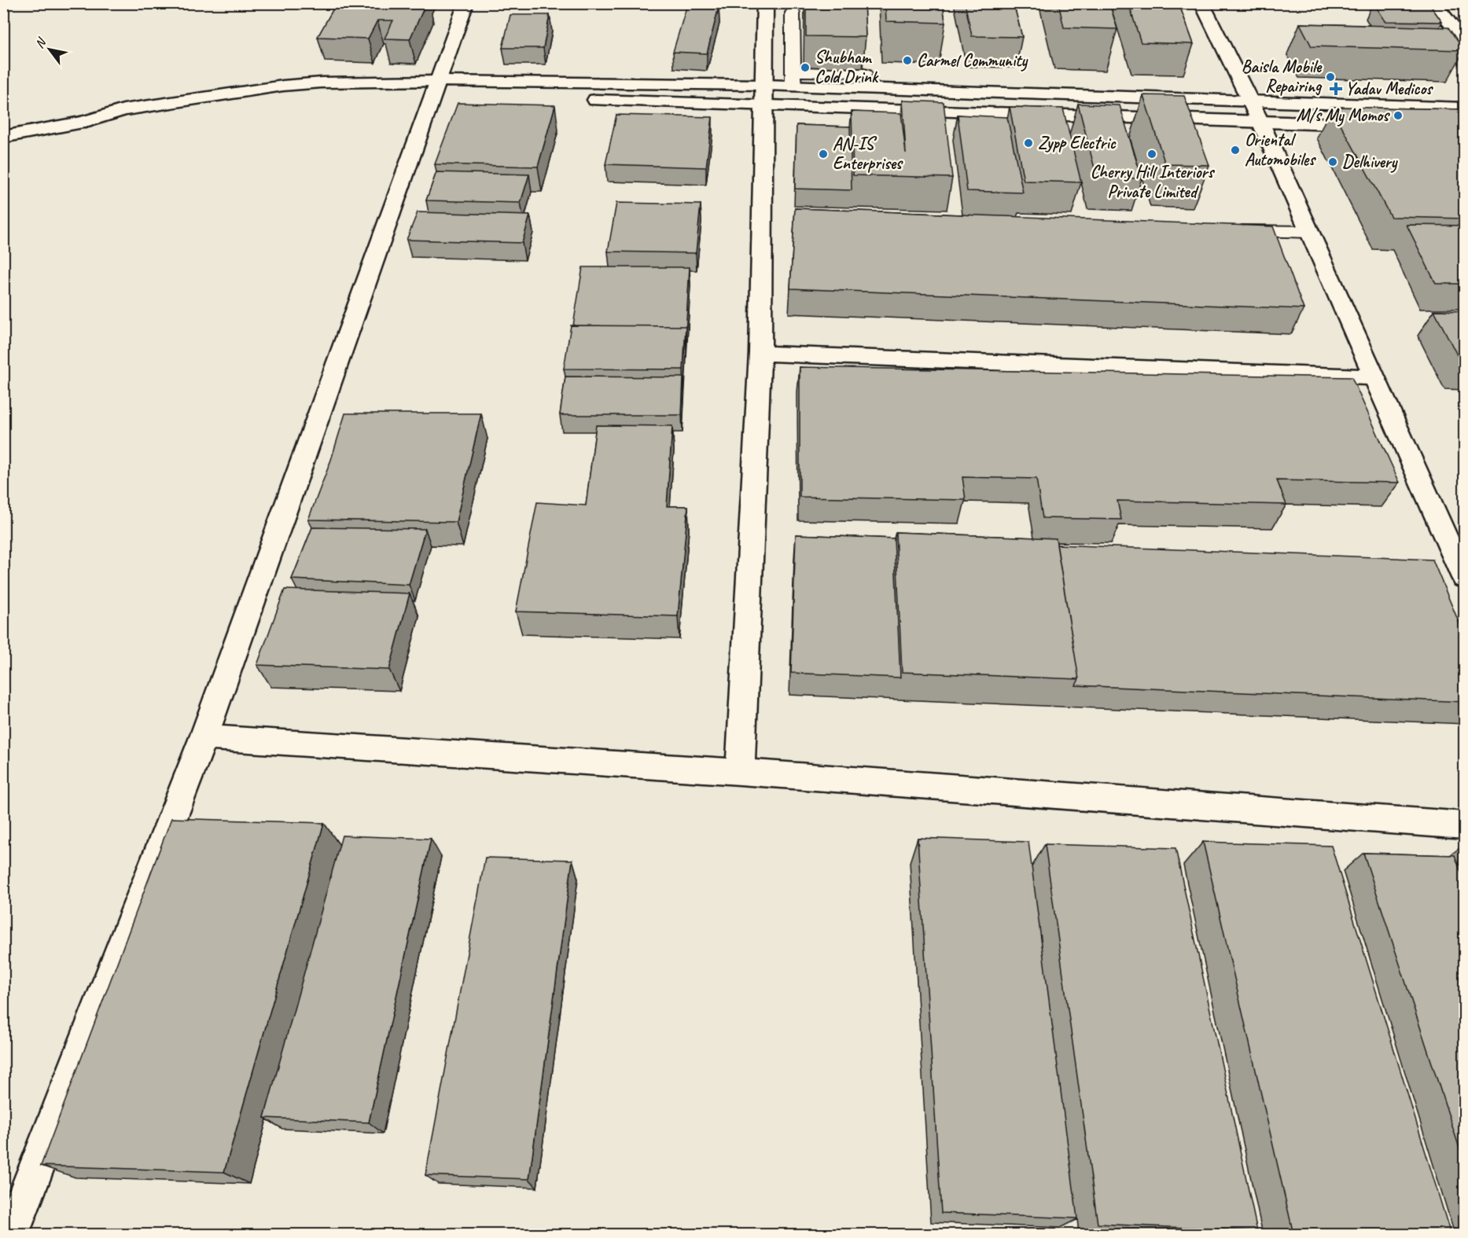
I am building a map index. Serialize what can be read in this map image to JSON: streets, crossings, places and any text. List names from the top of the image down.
{
  "places": {
    "other": [
      "Carmel Community",
      "Shubham Cold Drink",
      "Baisla Mobile Repairing",
      "M/s My Momos",
      "Zypp Electric",
      "Oriental Automobiles",
      "AN-IS Enterprises",
      "Cherry Hill Interiors Private Limited",
      "Delhivery"
    ],
    "health": ["Yadav Medicos"]
  },
  "north": "top left"
}
